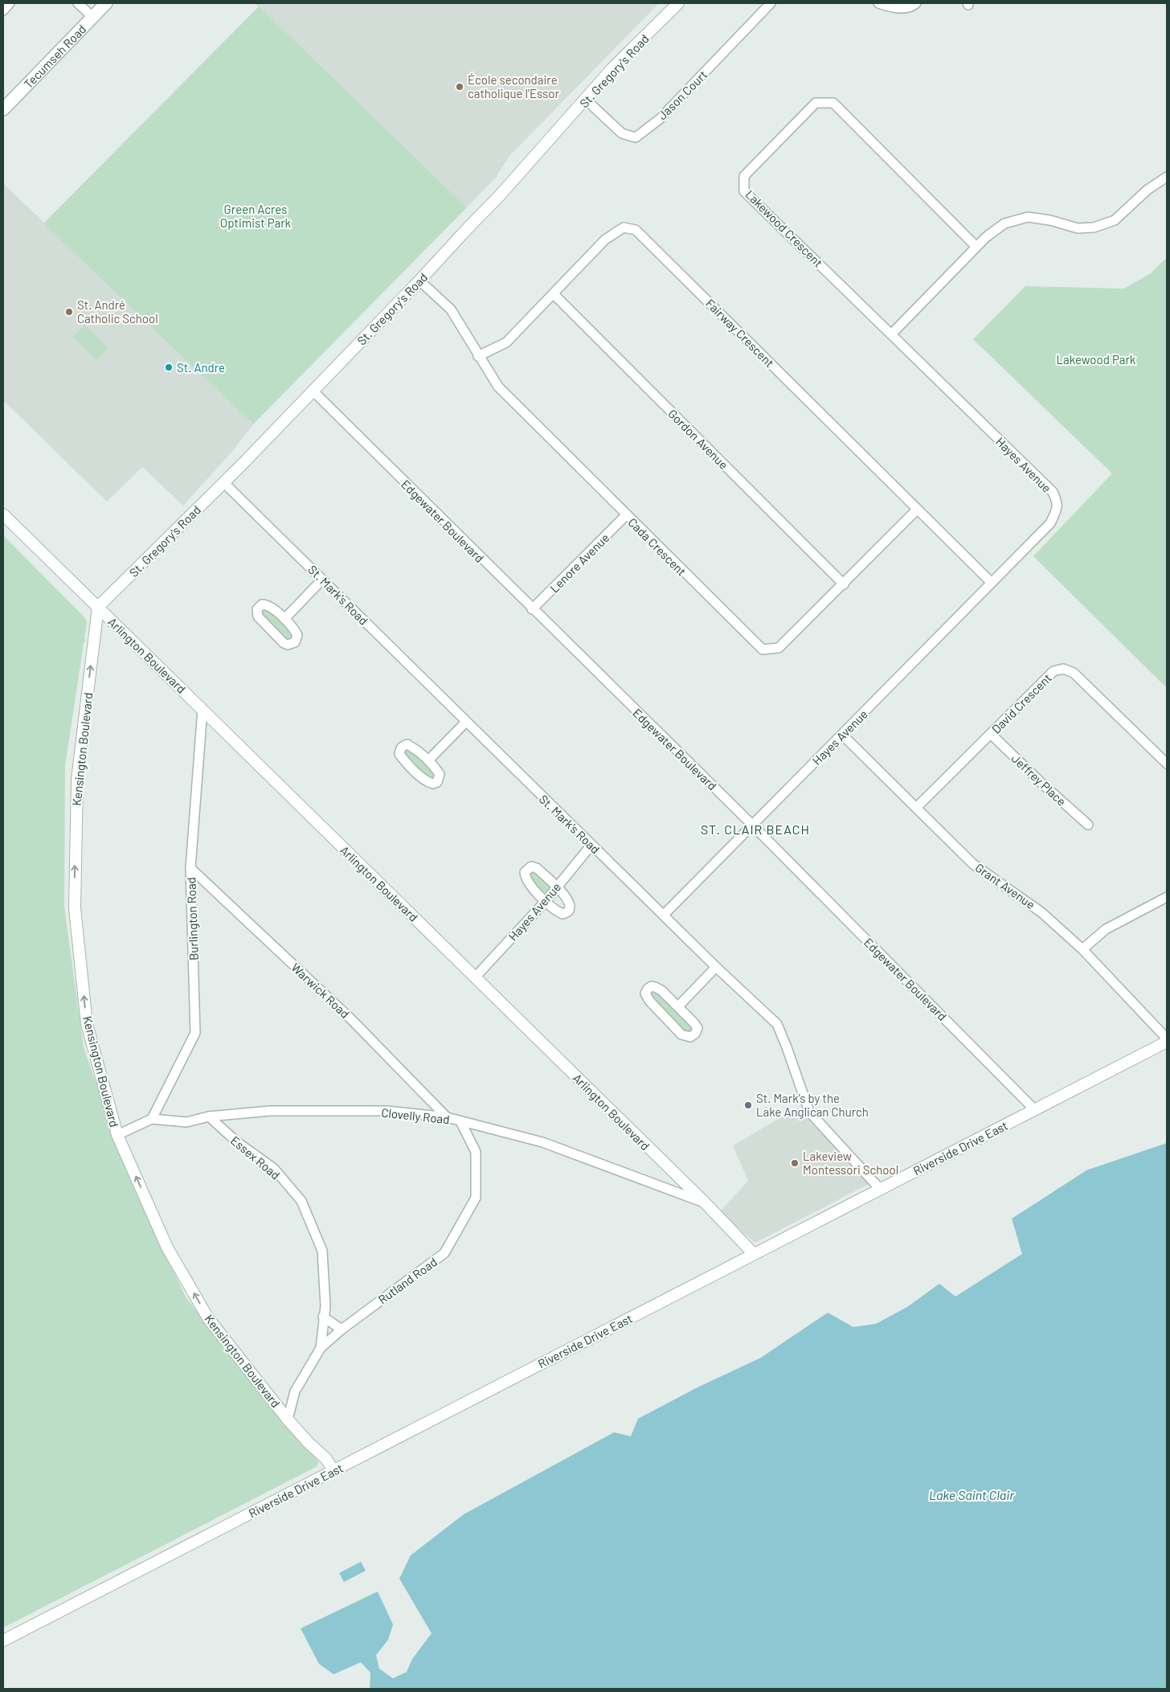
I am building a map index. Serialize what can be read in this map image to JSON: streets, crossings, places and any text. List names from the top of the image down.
{
  "streets": {
    "main road": ["Tecumseh Road"],
    "street": [
      "St. Gregory's Road",
      "Jason Court",
      "Lakewood Crescent",
      "Fairway Crescent",
      "Gordon Avenue",
      "Hayes Avenue",
      "Edgewater Boulevard",
      "Cada Crescent",
      "Lenore Avenue",
      "St. Mark's Road",
      "Arlington Boulevard",
      "David Crescent",
      "Kensington Boulevard",
      "Jeffrey Place",
      "Grant Avenue",
      "Burlington Road",
      "Warwick Road",
      "Clovelly Road",
      "Riverside Drive East",
      "Essex Road",
      "Rutland Road"
    ]
  },
  "crossings": [
    ["St. Gregory's Road", "Jason Court"],
    ["St. Gregory's Road", "Edgewater Boulevard"],
    ["St. Gregory's Road", "Cada Crescent"],
    ["St. Gregory's Road", "St. Mark's Road"],
    ["St. Gregory's Road", "Arlington Boulevard"],
    ["St. Gregory's Road", "Kensington Boulevard"],
    ["Lakewood Crescent", "Hayes Avenue"],
    ["Fairway Crescent", "Gordon Avenue"],
    ["Fairway Crescent", "Hayes Avenue"],
    ["Fairway Crescent", "Cada Crescent"],
    ["Gordon Avenue", "Cada Crescent"],
    ["Hayes Avenue", "Edgewater Boulevard"],
    ["Hayes Avenue", "St. Mark's Road"],
    ["Hayes Avenue", "Arlington Boulevard"],
    ["Hayes Avenue", "Grant Avenue"],
    ["Edgewater Boulevard", "Lenore Avenue"],
    ["Edgewater Boulevard", "Riverside Drive East"],
    ["Cada Crescent", "Lenore Avenue"],
    ["St. Mark's Road", "Riverside Drive East"],
    ["Arlington Boulevard", "Kensington Boulevard"],
    ["Arlington Boulevard", "Burlington Road"],
    ["Arlington Boulevard", "Clovelly Road"],
    ["Arlington Boulevard", "Riverside Drive East"],
    ["David Crescent", "Jeffrey Place"],
    ["David Crescent", "Grant Avenue"],
    ["Kensington Boulevard", "Riverside Drive East"],
    ["Kensington Boulevard", "Rutland Road"],
    ["Burlington Road", "Warwick Road"],
    ["Burlington Road", "Clovelly Road"],
    ["Warwick Road", "Clovelly Road"],
    ["Clovelly Road", "Essex Road"],
    ["Clovelly Road", "Rutland Road"],
    ["Essex Road", "Rutland Road"]
  ],
  "one_way": ["Kensington Boulevard"],
  "districts": ["ST. CLAIR BEACH"],
  "water": ["Lake Saint Clair"],
  "parks": ["Green Acres Optimist Park", "Lakewood Park"],
  "places": [
    "École secondaire catholique l'Essor",
    "St. André Catholic School",
    "St. Andre",
    "St. Mark's by the Lake Anglican Church",
    "Lakeview Montessori School"
  ]
}
